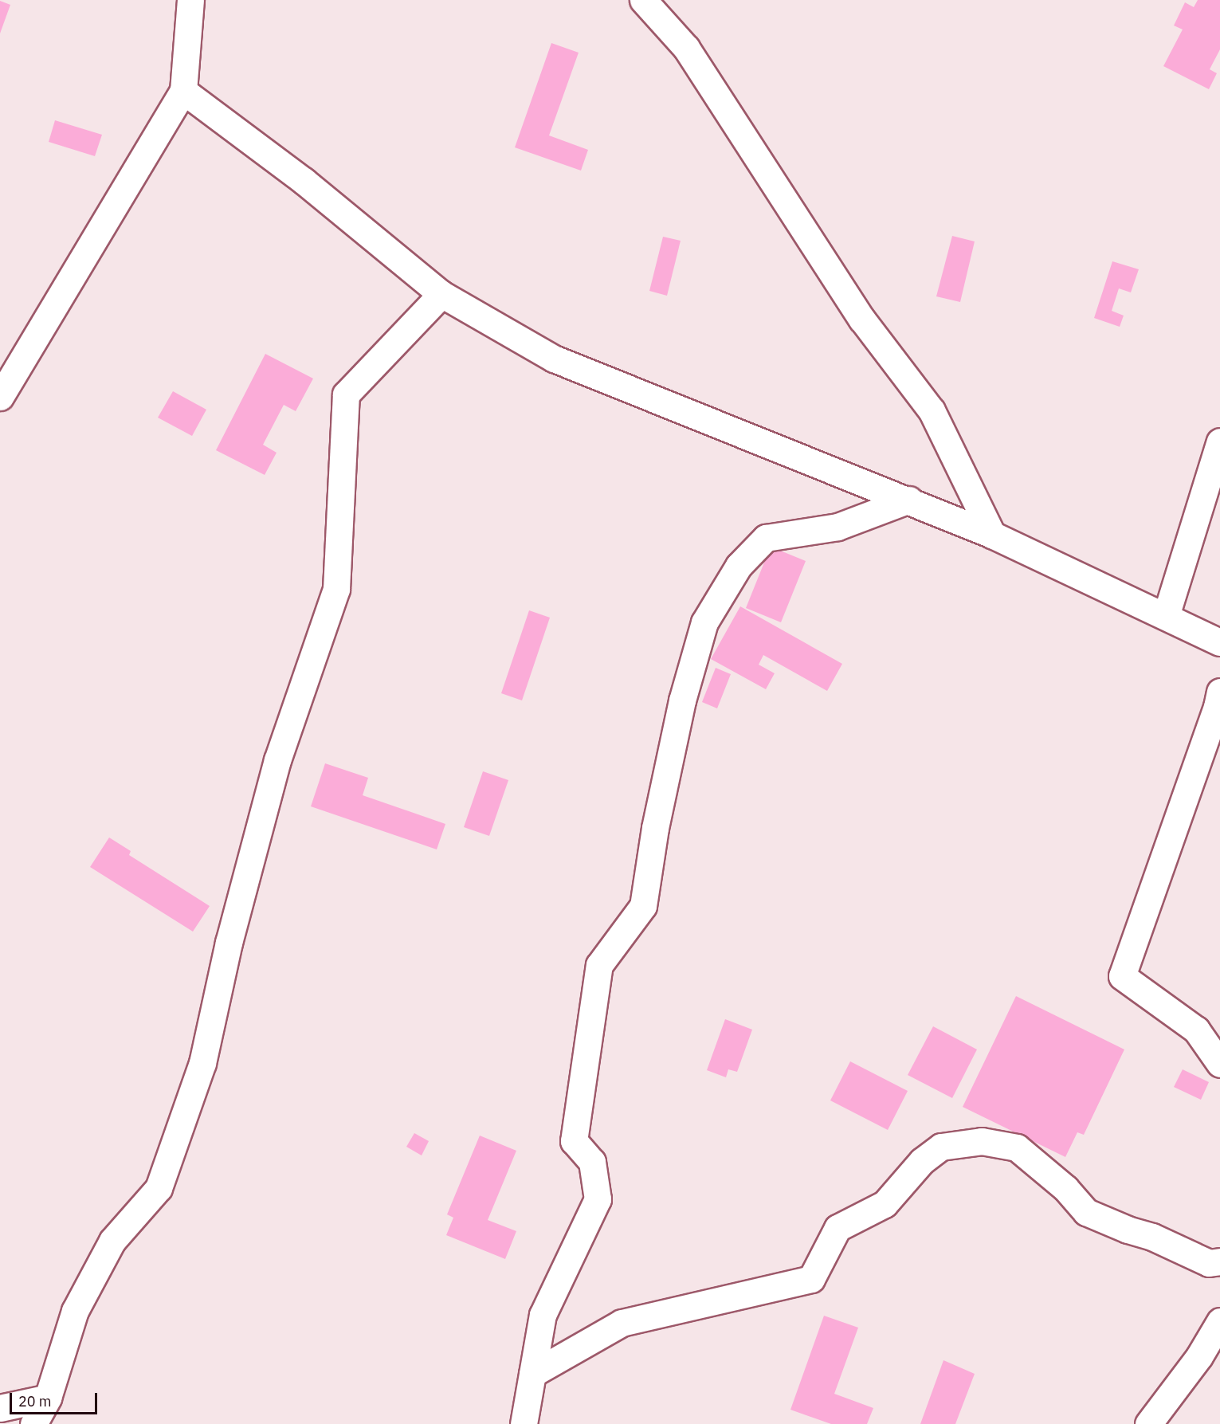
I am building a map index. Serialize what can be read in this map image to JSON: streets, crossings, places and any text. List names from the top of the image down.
{
  "scale_bar": "20 m"
}
